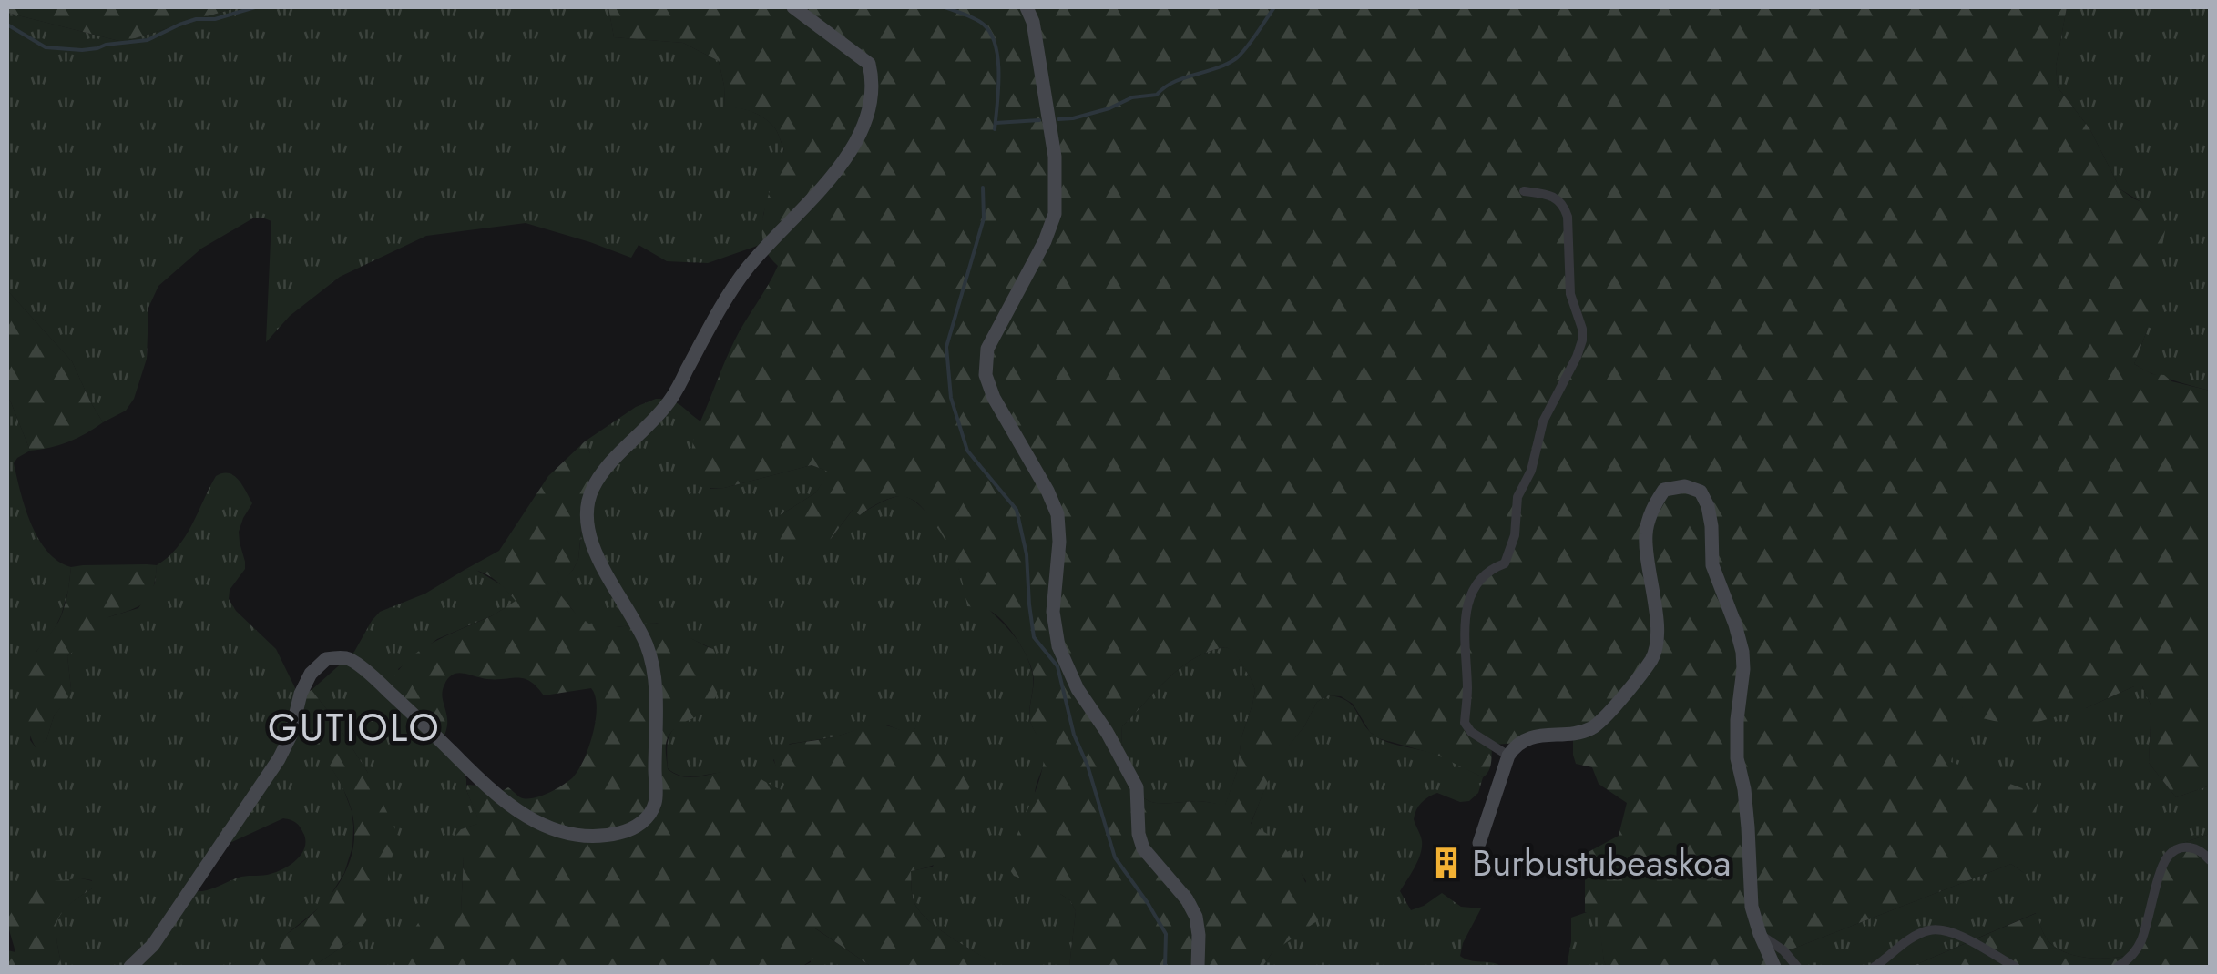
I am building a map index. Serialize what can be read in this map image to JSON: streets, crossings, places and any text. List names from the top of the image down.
{
  "districts": ["GUTIOLO"],
  "places": {
    "building": ["Burbustubeaskoa"]
  }
}
